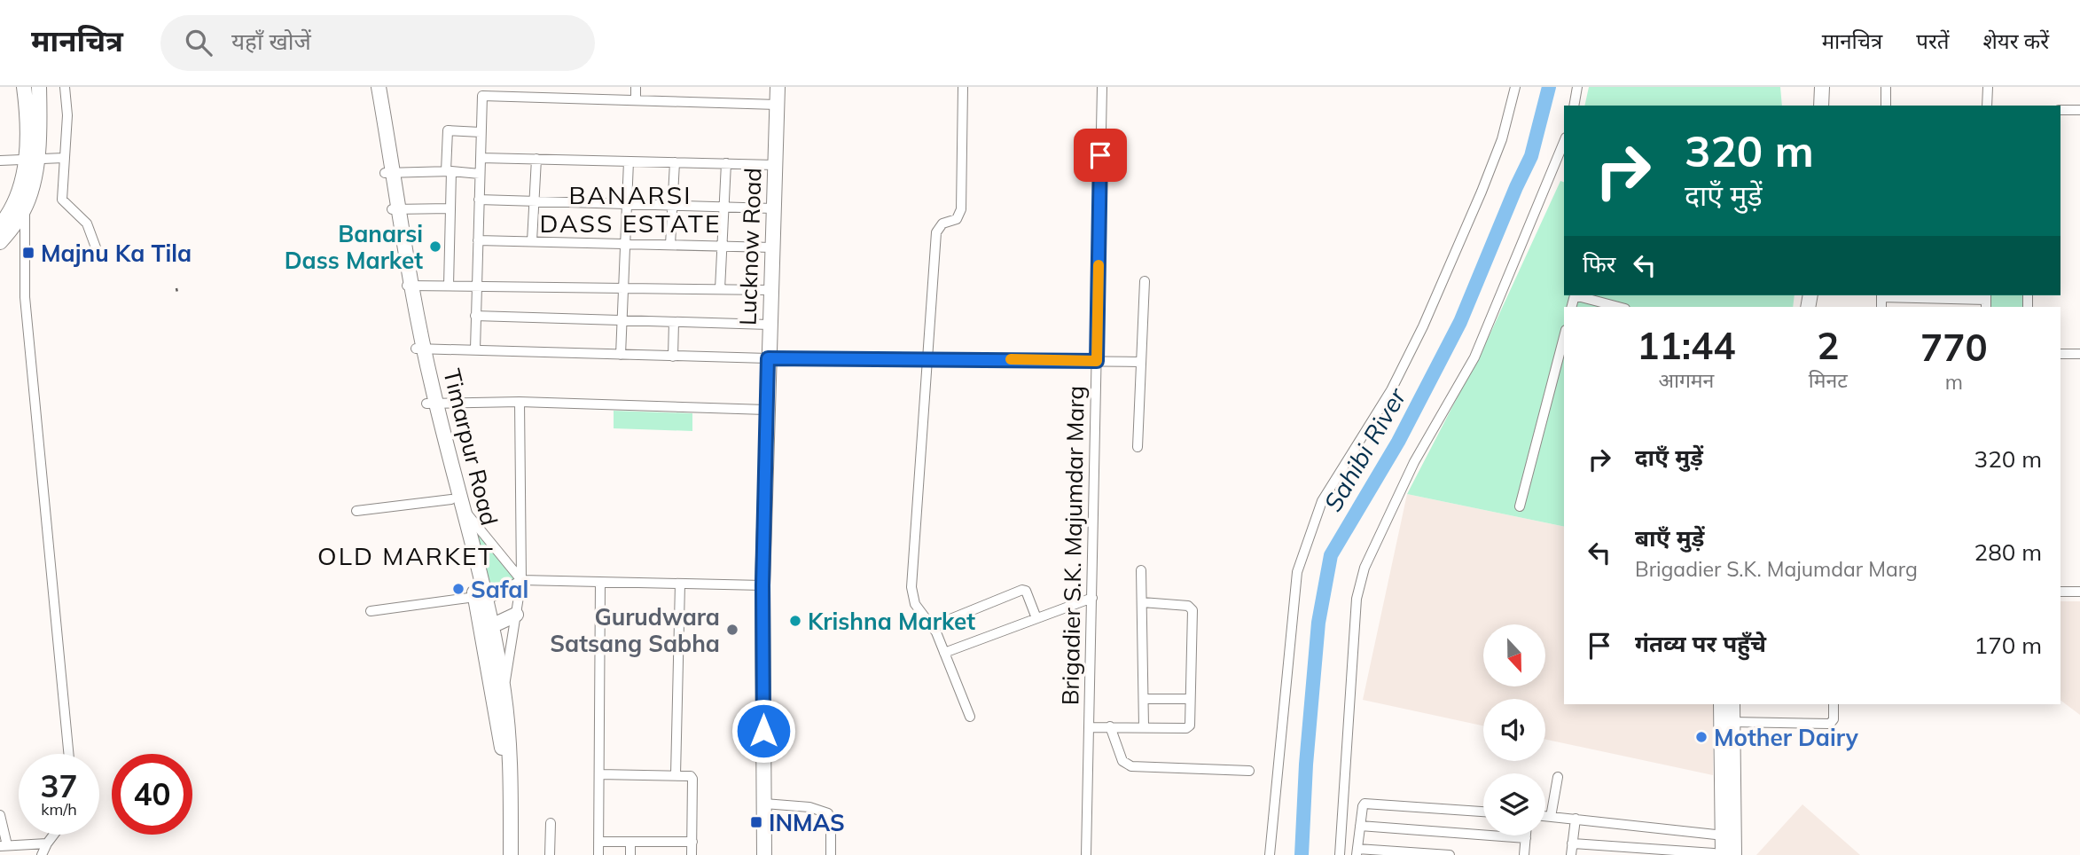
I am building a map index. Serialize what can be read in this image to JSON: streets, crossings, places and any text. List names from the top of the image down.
{
  "streets": {
    "street": ["Lucknow Road", "Timarpur Road", "Brigadier S.K. Majumdar Marg"]
  },
  "districts": ["BANARSI DASS ESTATE", "OLD MARKET"],
  "water": ["Sahibi River"],
  "places": {
    "other": [
      "Banarsi Dass Market",
      "Safal",
      "Krishna Market",
      "Gurudwara Satsang Sabha",
      "Mother Dairy"
    ],
    "transit": ["Majnu Ka Tila", "INMAS"]
  },
  "north": "bottom",
  "page": {
    "header": "मानचित्र",
    "search": "यहाँ खोजें",
    "nav": ["मानचित्र", "परतें", "शेयर करें"],
    "turn": ["320 m", "दाएँ मुड़ें"],
    "then": "फिर",
    "eta": [
      "11:44",
      "आगमन",
      "2",
      "मिनट",
      "770",
      "m"
    ],
    "list": [
      {
        "name": "दाएँ मुड़ें",
        "value": "320 m"
      },
      {
        "name": "बाएँ मुड़ें",
        "note": "Brigadier S.K. Majumdar Marg",
        "value": "280 m"
      },
      {
        "name": "गंतव्य पर पहुँचे",
        "value": "170 m"
      }
    ],
    "speed": "37 km/h",
    "limit": "40"
  }
}
